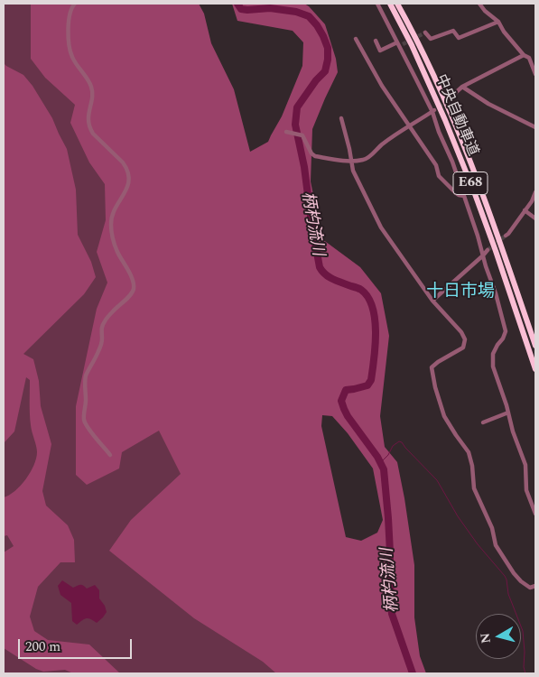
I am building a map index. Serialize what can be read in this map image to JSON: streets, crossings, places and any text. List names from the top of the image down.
{
  "streets": {
    "highway": ["中央自動車道", "E68"]
  },
  "districts": ["十日市場"],
  "water": ["柄杓流川"],
  "scale_bar": "200 m",
  "north": "left"
}
